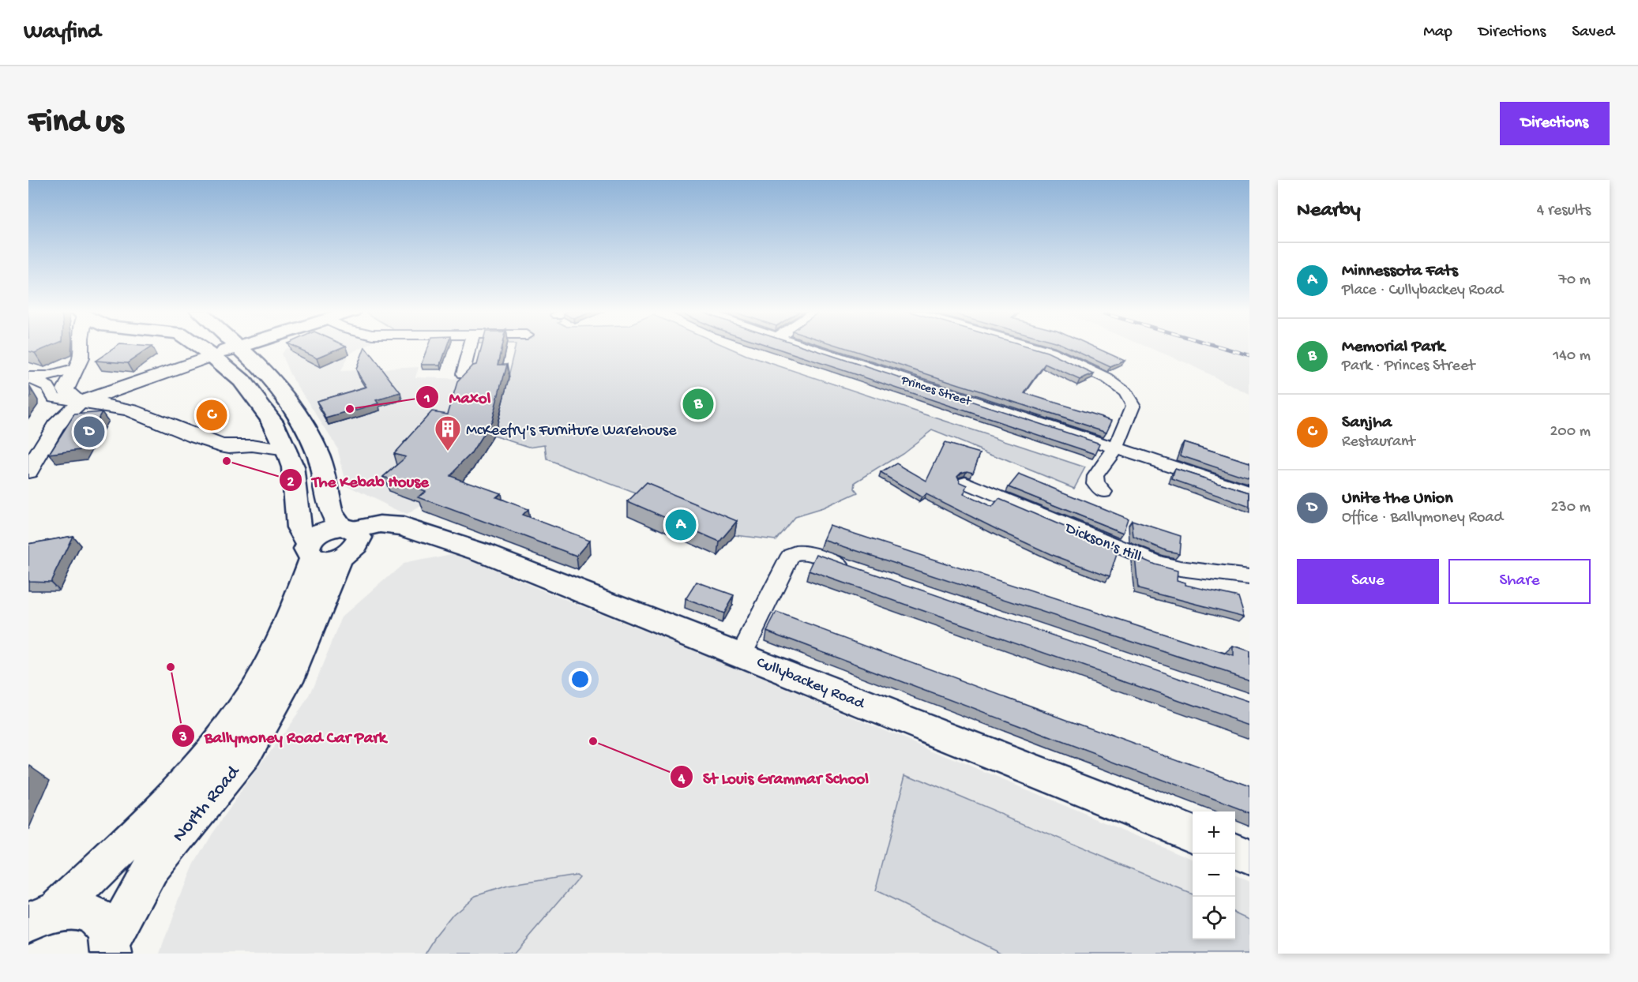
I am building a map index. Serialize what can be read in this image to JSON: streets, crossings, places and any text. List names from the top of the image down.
{
  "streets": {
    "main road": ["Cullybackey Road", "North Road"],
    "street": ["Princes Street", "Dickson's Hill"]
  },
  "crossings": [
    ["Cullybackey Road", "North Road"]
  ],
  "places": {
    "other": [
      "Maxol",
      "The Kebab House",
      "Ballymoney Road Car Park",
      "St Louis Grammar School"
    ],
    "building": ["McKeefry's Furniture Warehouse"]
  },
  "page": {
    "header": "Wayfind",
    "nav": ["Map", "Directions", "Saved"],
    "buttons": [
      "Directions",
      ["Save", "Share"]
    ],
    "title": "Find us",
    "heading": ["Nearby", "4 results"],
    "list": [
      {
        "mark": "A",
        "name": "Minnessota Fats",
        "note": "Place · Cullybackey Road",
        "value": "70 m"
      },
      {
        "mark": "B",
        "name": "Memorial Park",
        "note": "Park · Princes Street",
        "value": "140 m"
      },
      {
        "mark": "C",
        "name": "Sanjha",
        "note": "Restaurant",
        "value": "200 m"
      },
      {
        "mark": "D",
        "name": "Unite the Union",
        "note": "Office · Ballymoney Road",
        "value": "230 m"
      }
    ],
    "pins": [
      "B",
      "C",
      "D",
      "A"
    ],
    "map_buttons": ["+", "−"]
  }
}
